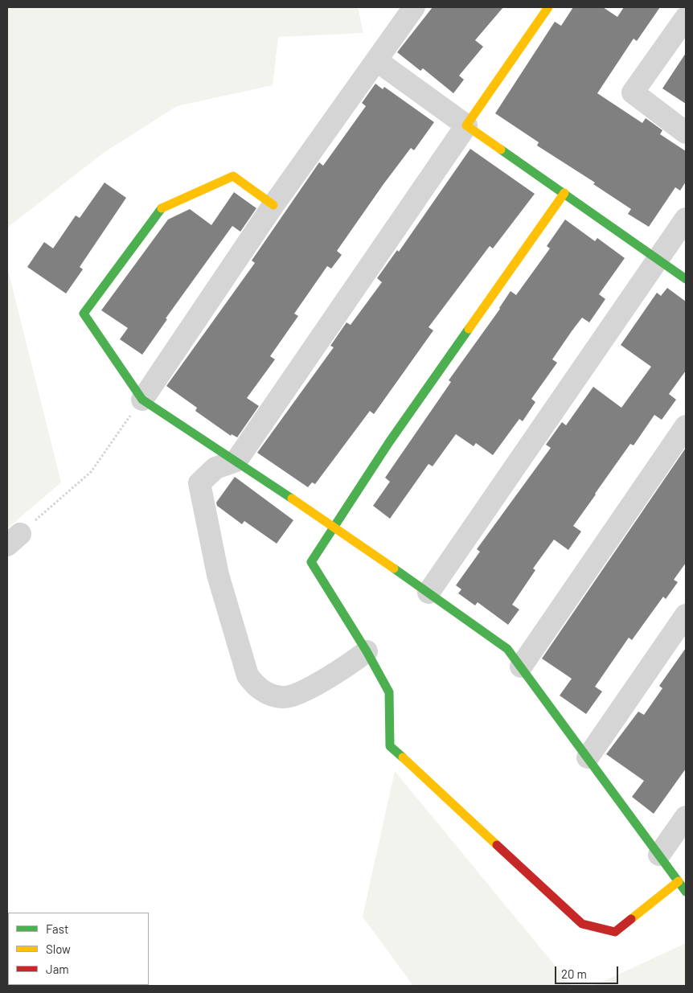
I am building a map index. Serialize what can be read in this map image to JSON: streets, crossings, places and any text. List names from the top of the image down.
{
  "legend": ["Fast", "Slow", "Jam"],
  "scale_bar": "20 m"
}
